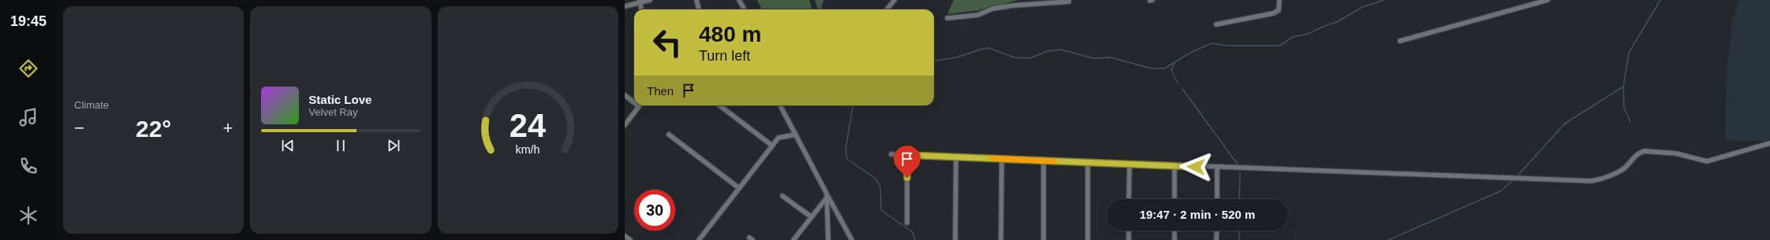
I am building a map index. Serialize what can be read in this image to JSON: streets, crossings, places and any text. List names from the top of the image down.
{
  "page": {
    "tabs": "19:45",
    "tile": "Climate",
    "turn": ["480 m", "Turn left"],
    "then": "Then",
    "song": ["Static Love", "Velvet Ray"],
    "heat": ["−", "22°", "+"],
    "limit": "30",
    "trip": "19:47 · 2 min · 520 m",
    "gauge": ["24", "km/h"]
  }
}
